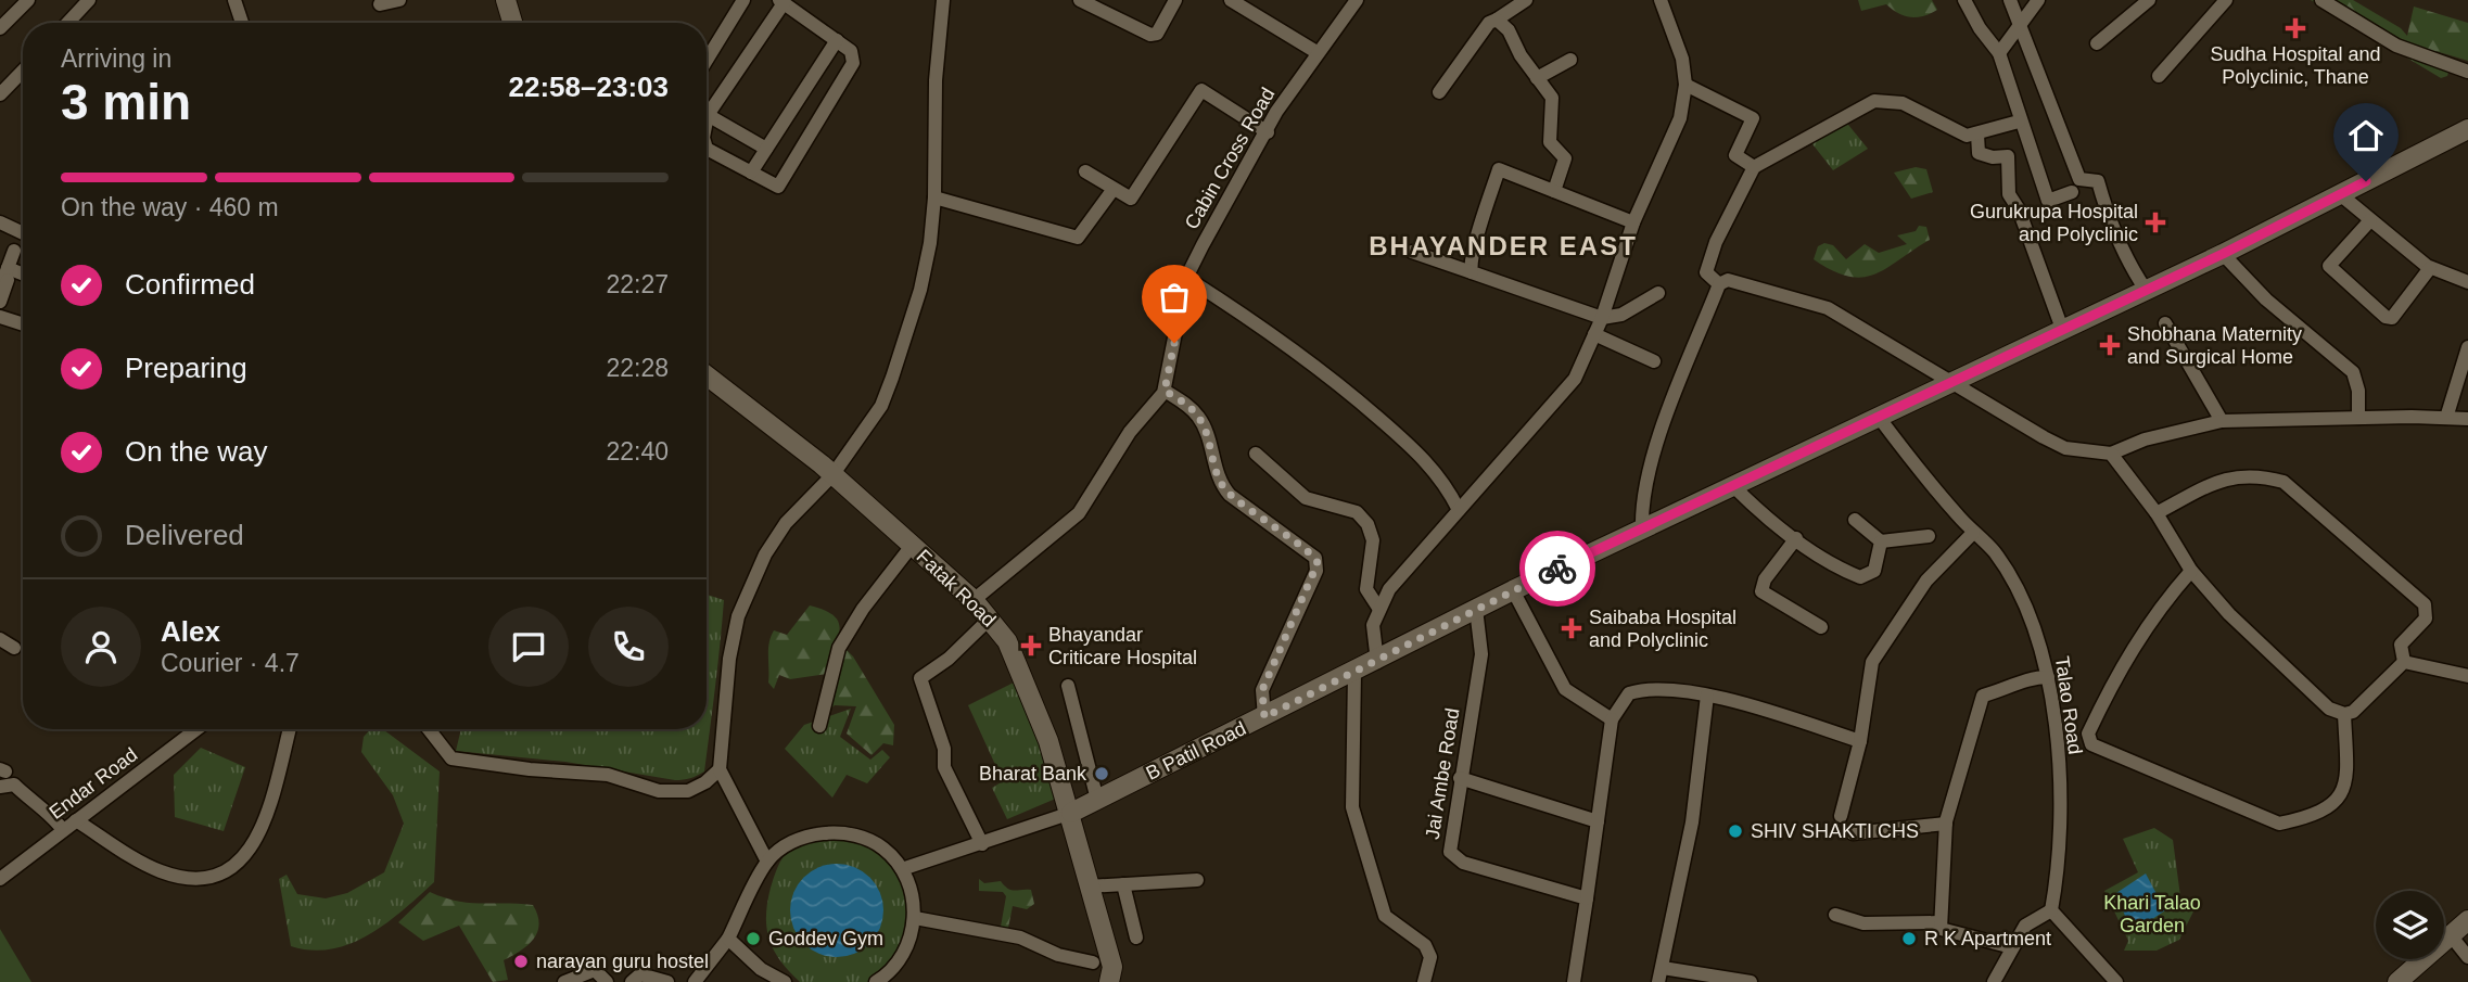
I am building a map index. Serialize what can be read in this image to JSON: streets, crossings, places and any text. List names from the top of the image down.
{
  "streets": {
    "main road": ["Fatak Road", "B Patil Road"],
    "street": [
      "Cabin Cross Road",
      "Talao Road",
      "Jai Ambe Road",
      "Endar Road"
    ]
  },
  "crossings": [
    ["Cabin Cross Road", "Fatak Road"],
    ["Fatak Road", "B Patil Road"],
    ["Talao Road", "B Patil Road"],
    ["B Patil Road", "Jai Ambe Road"]
  ],
  "districts": ["BHAYANDER EAST"],
  "parks": ["Khari Talao Garden"],
  "places": {
    "health": [
      "Sudha Hospital and Polyclinic, Thane",
      "Gurukrupa Hospital and Polyclinic",
      "Shobhana Maternity and Surgical Home",
      "Saibaba Hospital and Polyclinic",
      "Bhayandar Criticare Hospital"
    ],
    "other": [
      "Bharat Bank",
      "SHIV SHAKTI CHS",
      "Goddev Gym",
      "R K Apartment",
      "narayan guru hostel"
    ]
  },
  "page": {
    "heading": ["3 min", "Arriving in", "22:58–23:03"],
    "panel": ["Alex", "Courier · 4.7"],
    "bar": "On the way · 460 m",
    "list": [
      ["Confirmed", "22:27"],
      ["Preparing", "22:28"],
      ["On the way", "22:40"],
      "Delivered"
    ]
  }
}
